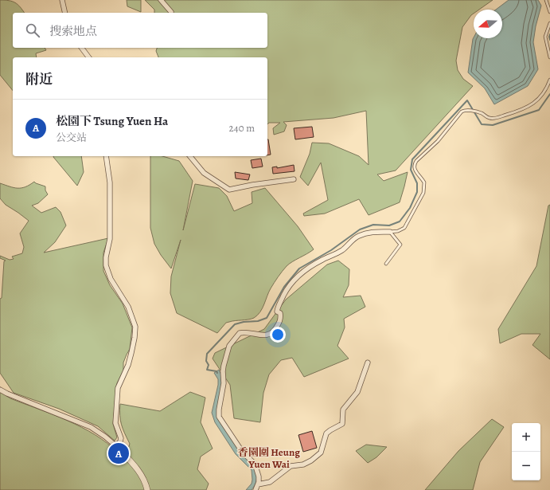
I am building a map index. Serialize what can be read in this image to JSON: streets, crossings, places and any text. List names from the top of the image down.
{
  "districts": ["香園圍 Heung Yuen Wai"],
  "north": "left",
  "page": {
    "search": "搜索地点",
    "heading": "附近",
    "list": [
      {
        "mark": "A",
        "name": "松園下 Tsung Yuen Ha",
        "note": "公交站",
        "value": "240 m"
      }
    ],
    "map_buttons": ["+", "−"],
    "pins": "A"
  }
}
